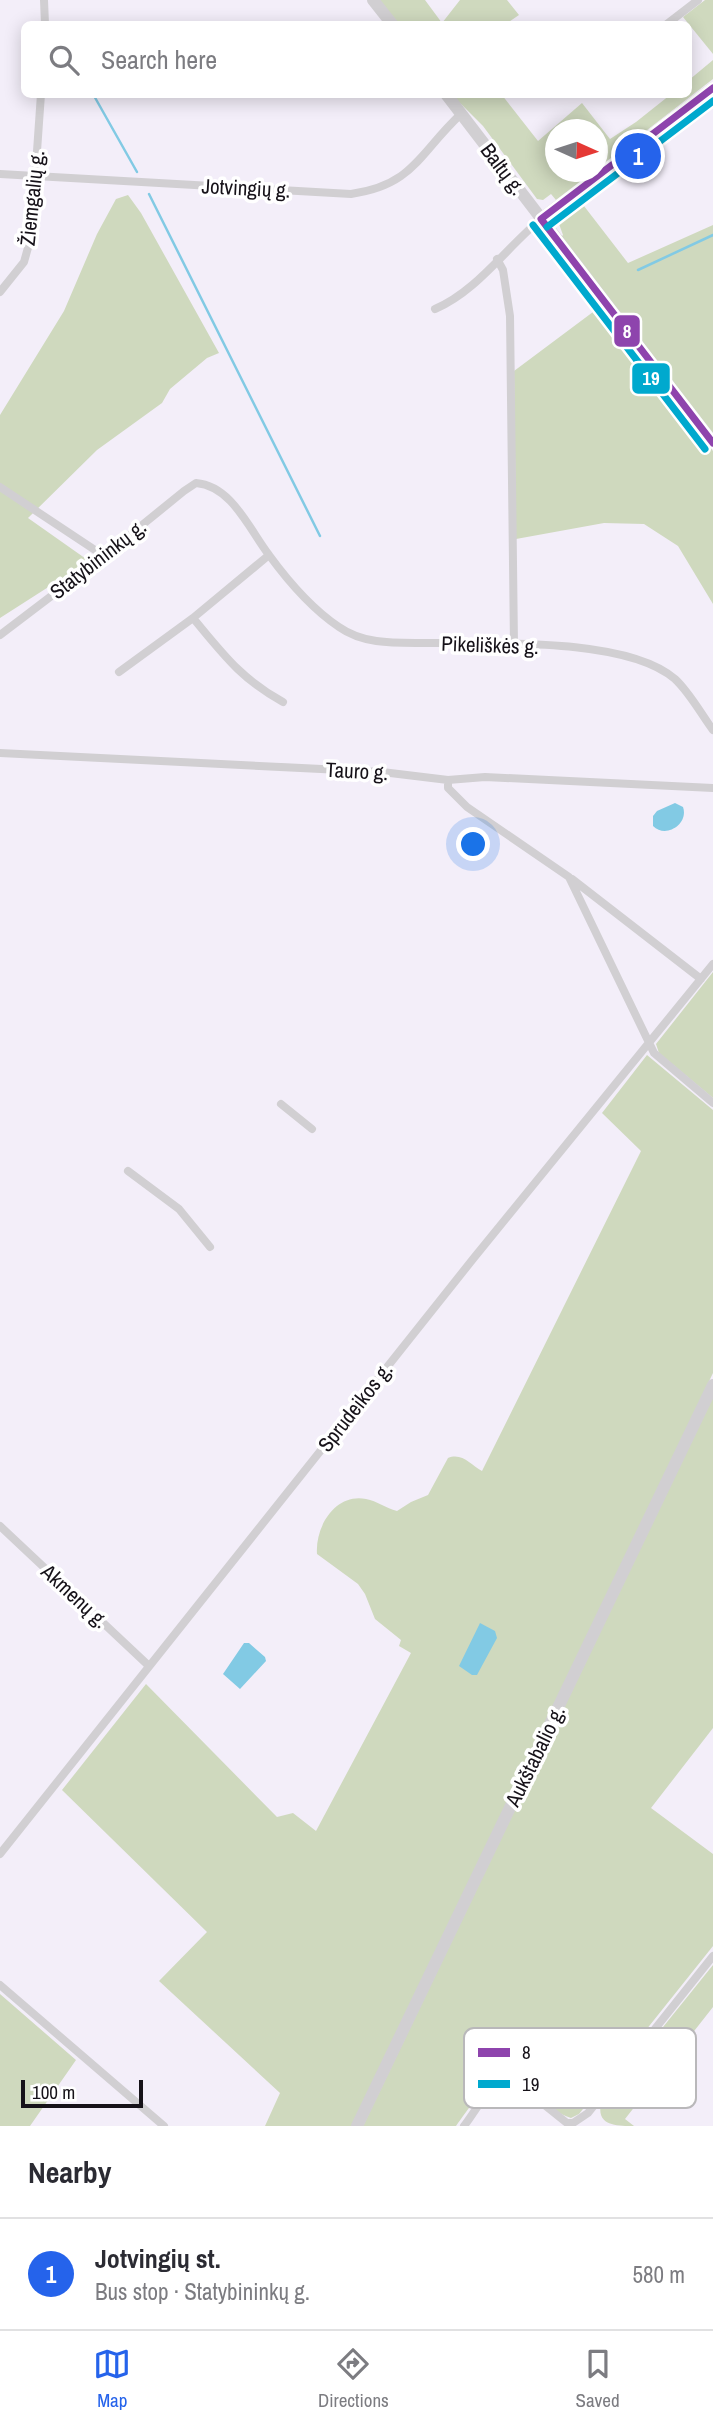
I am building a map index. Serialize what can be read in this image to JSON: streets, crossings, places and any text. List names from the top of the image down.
{
  "streets": {
    "main road": ["Baltų g.", "Aukštabalio g."],
    "street": [
      "Jotvingių g.",
      "Žiemgalių g.",
      "Statybininkų g.",
      "Pikeliškės g.",
      "Tauro g.",
      "Sprudeikos g.",
      "Akmenų g."
    ]
  },
  "crossings": [
    ["Baltų g.", "Jotvingių g."],
    ["Jotvingių g.", "Žiemgalių g."],
    ["Statybininkų g.", "Pikeliškės g."],
    ["Sprudeikos g.", "Akmenų g."]
  ],
  "lines": ["transit line 8", "transit line 19"],
  "legend": ["8", "19"],
  "scale_bar": "100 m",
  "north": "right",
  "page": {
    "search": "Search here",
    "pins": "1",
    "scale": "100 m",
    "heading": "Nearby",
    "list": [
      {
        "mark": "1",
        "name": "Jotvingių st.",
        "note": "Bus stop · Statybininkų g.",
        "value": "580 m"
      }
    ],
    "nav": ["Map", "Directions", "Saved"]
  }
}
